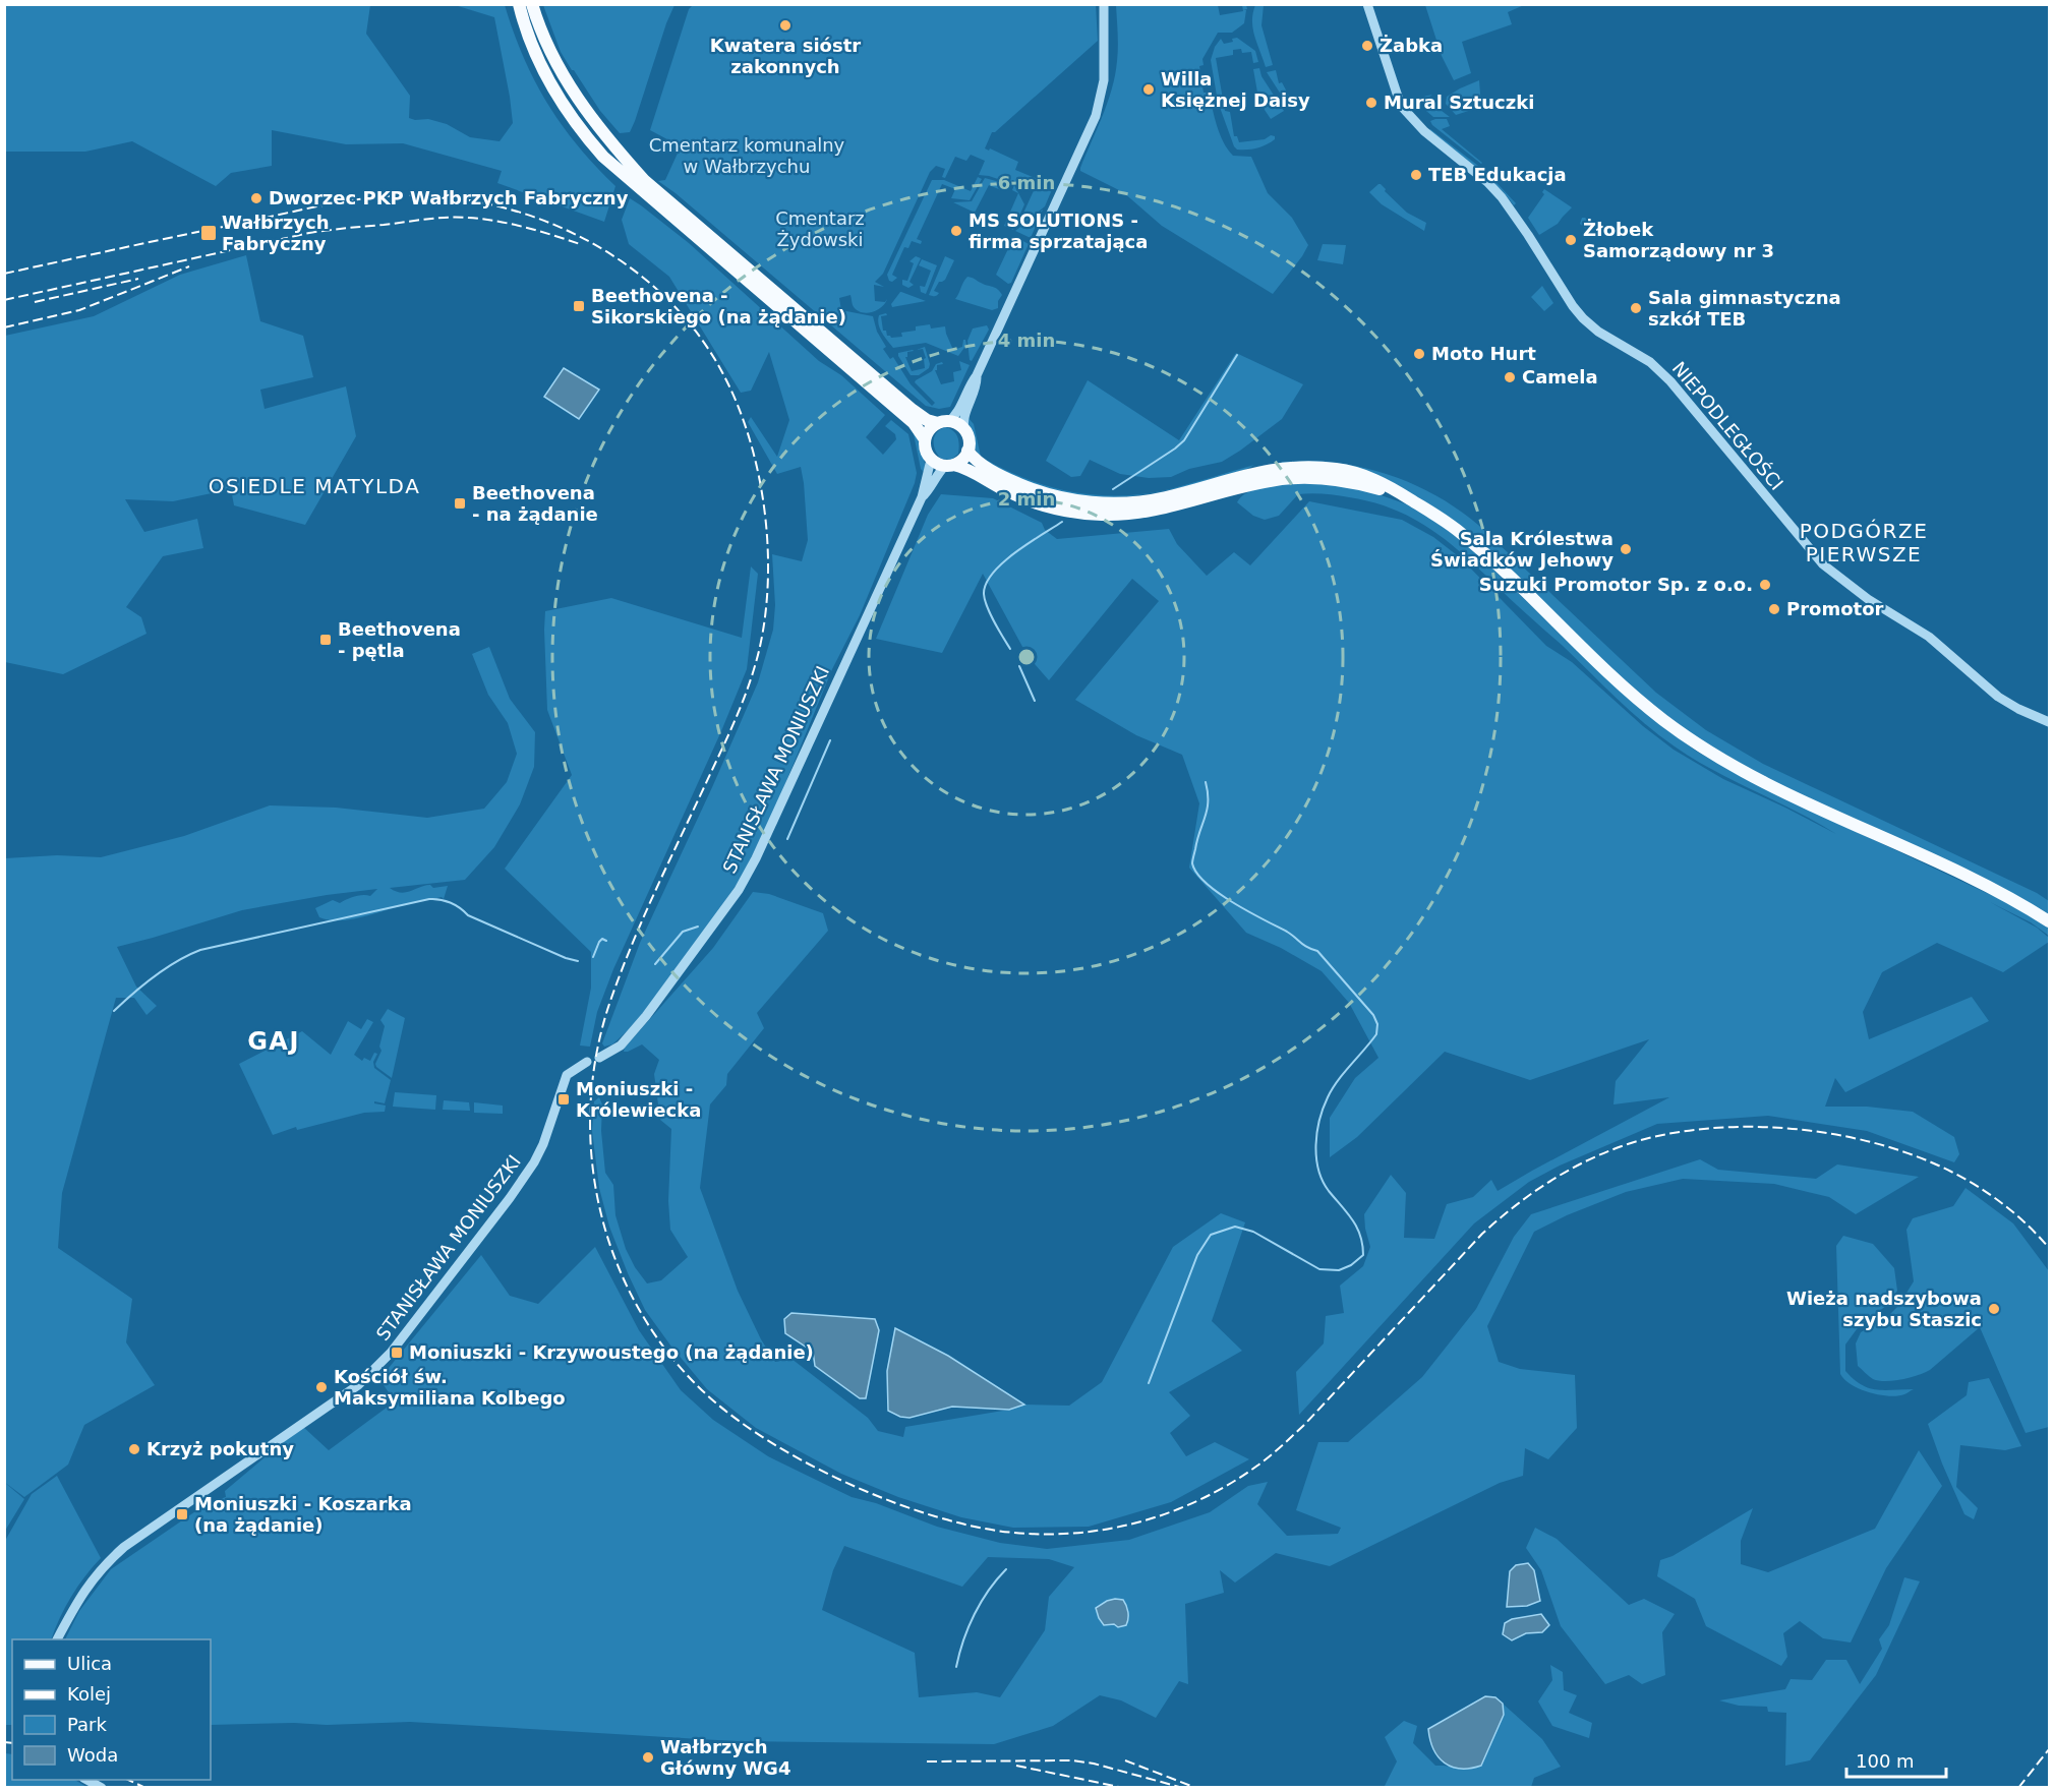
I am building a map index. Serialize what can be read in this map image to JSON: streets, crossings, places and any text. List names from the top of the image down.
{
  "streets": {
    "street": ["NIEPODLEGŁOŚCI", "STANISŁAWA MONIUSZKI"]
  },
  "districts": ["OSIEDLE MATYLDA", "PODGÓRZE PIERWSZE", "GAJ"],
  "parks": ["Cmentarz komunalny w Wałbrzychu", "Cmentarz Żydowski"],
  "places": {
    "other": [
      "Kwatera sióstr zakonnych",
      "Żabka",
      "Willa Księżnej Daisy",
      "Mural Sztuczki",
      "TEB Edukacja",
      "Dworzec PKP Wałbrzych Fabryczny",
      "MS SOLUTIONS - firma sprzatająca",
      "Żłobek Samorządowy nr 3",
      "Sala gimnastyczna szkół TEB",
      "Moto Hurt",
      "Camela",
      "Sala Królestwa Świadków Jehowy",
      "Suzuki Promotor Sp. z o.o.",
      "Promotor",
      "Wieża nadszybowa szybu Staszic",
      "Kościół św. Maksymiliana Kolbego",
      "Krzyż pokutny",
      "Wałbrzych Główny WG4"
    ],
    "transit": [
      "Wałbrzych Fabryczny",
      "Beethovena - Sikorskiego (na żądanie)",
      "Beethovena - na żądanie",
      "Beethovena - pętla",
      "Moniuszki - Królewiecka",
      "Moniuszki - Krzywoustego (na żądanie)",
      "Moniuszki - Koszarka (na żądanie)"
    ]
  },
  "legend": [
    "Ulica",
    "Kolej",
    "Park",
    "Woda"
  ],
  "scale_bar": "100 m",
  "rings": ["6 min", "4 min", "2 min"]
}
